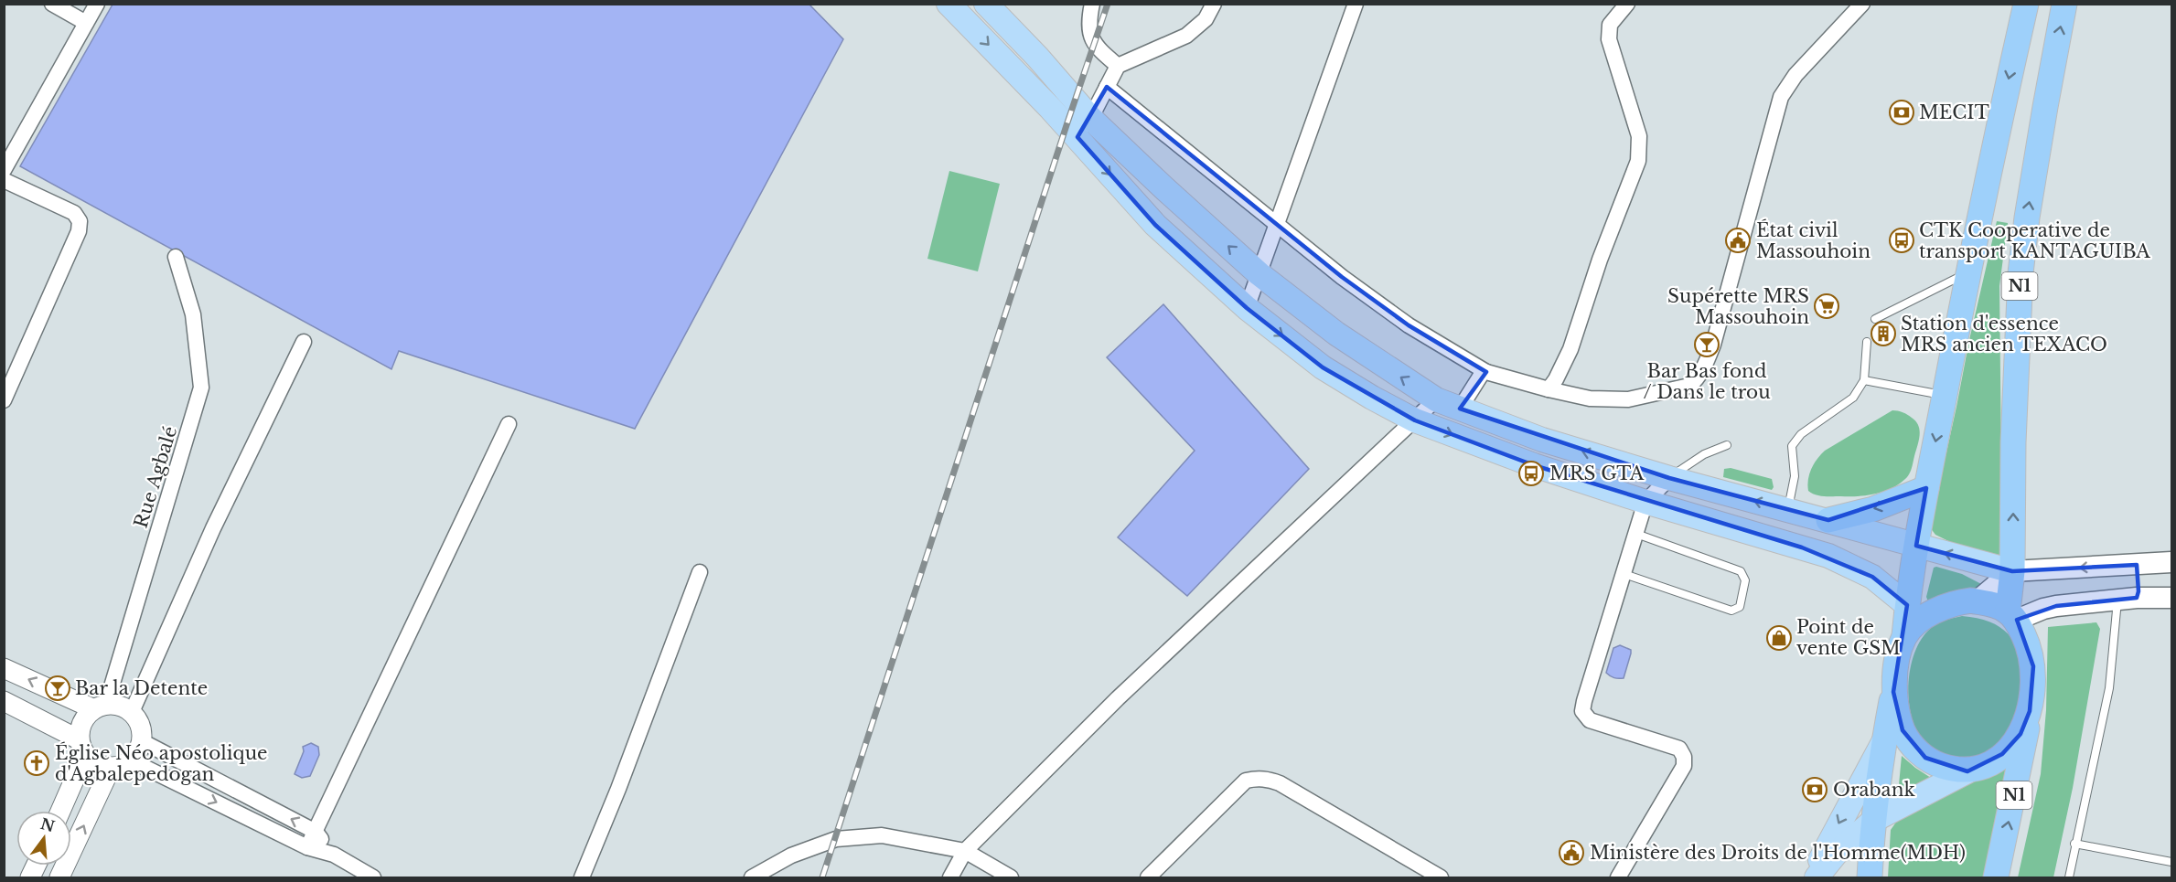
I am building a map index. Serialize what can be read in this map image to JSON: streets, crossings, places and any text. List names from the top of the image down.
{
  "streets": {
    "highway": ["N1"],
    "street": ["Rue Agbalé"]
  },
  "places": {
    "bank": ["MECIT", "Orabank"],
    "public building": ["État civil Massouhoin", "Ministère des Droits de l'Homme(MDH)"],
    "bus stop": ["CTK Cooperative de transport KANTAGUIBA", "MRS GTA"],
    "supermarket": ["Supérette MRS Massouhoin"],
    "building": ["Station d'essence MRS ancien TEXACO"],
    "bar": ["Bar Bas fond / Dans le trou", "Bar la Detente"],
    "shop": ["Point de vente GSM"],
    "church": ["Église Néo apostolique d'Agbalepedogan"]
  },
  "north": "top"
}
